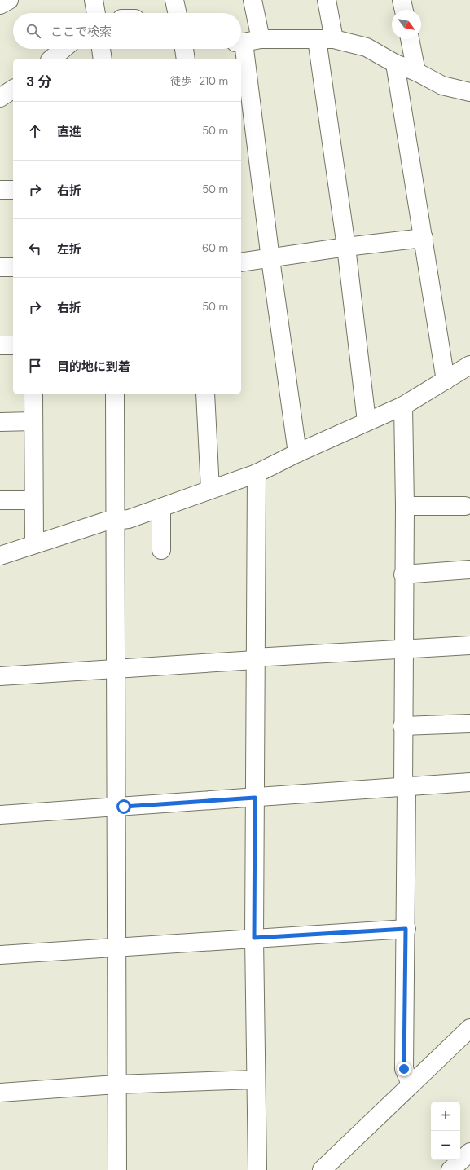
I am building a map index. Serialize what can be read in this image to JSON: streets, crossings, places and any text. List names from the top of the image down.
{
  "north": "bottom right",
  "page": {
    "search": "ここで検索",
    "heading": ["3 分", "徒歩 · 210 m"],
    "list": [
      ["直進", "50 m"],
      ["右折", "50 m"],
      ["左折", "60 m"],
      ["右折", "50 m"],
      "目的地に到着"
    ],
    "map_buttons": ["+", "−"]
  }
}
